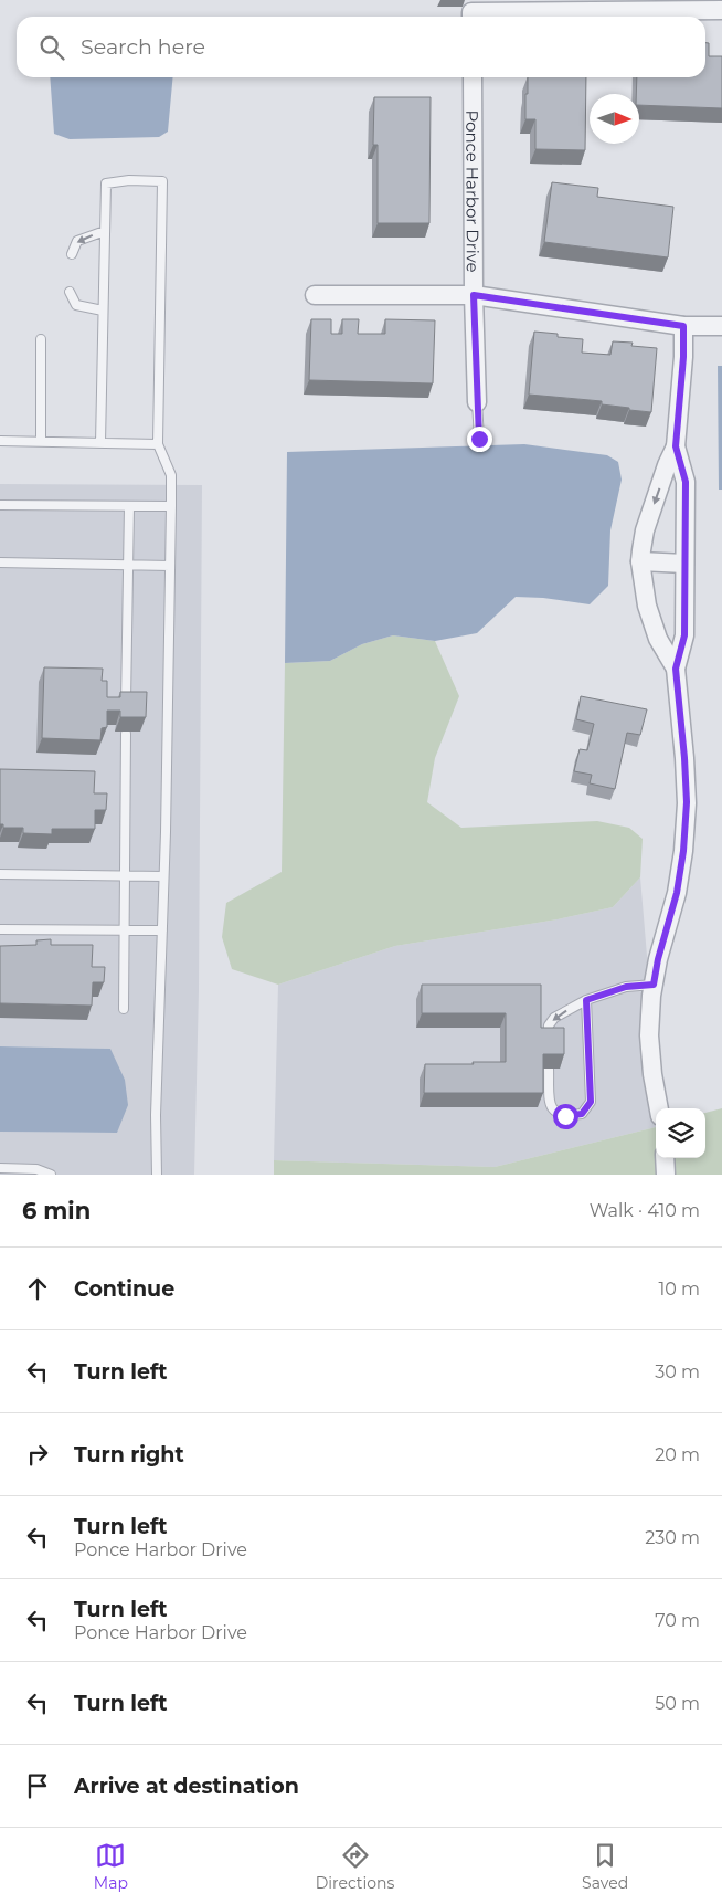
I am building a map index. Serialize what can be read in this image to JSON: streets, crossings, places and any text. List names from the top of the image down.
{
  "streets": {
    "street": ["Ponce Harbor Drive"]
  },
  "north": "right",
  "page": {
    "search": "Search here",
    "heading": ["6 min", "Walk · 410 m"],
    "list": [
      ["Continue", "10 m"],
      ["Turn left", "30 m"],
      ["Turn right", "20 m"],
      ["Turn left", "Ponce Harbor Drive", "230 m"],
      ["Turn left", "Ponce Harbor Drive", "70 m"],
      ["Turn left", "50 m"],
      "Arrive at destination"
    ],
    "nav": ["Map", "Directions", "Saved"]
  }
}
